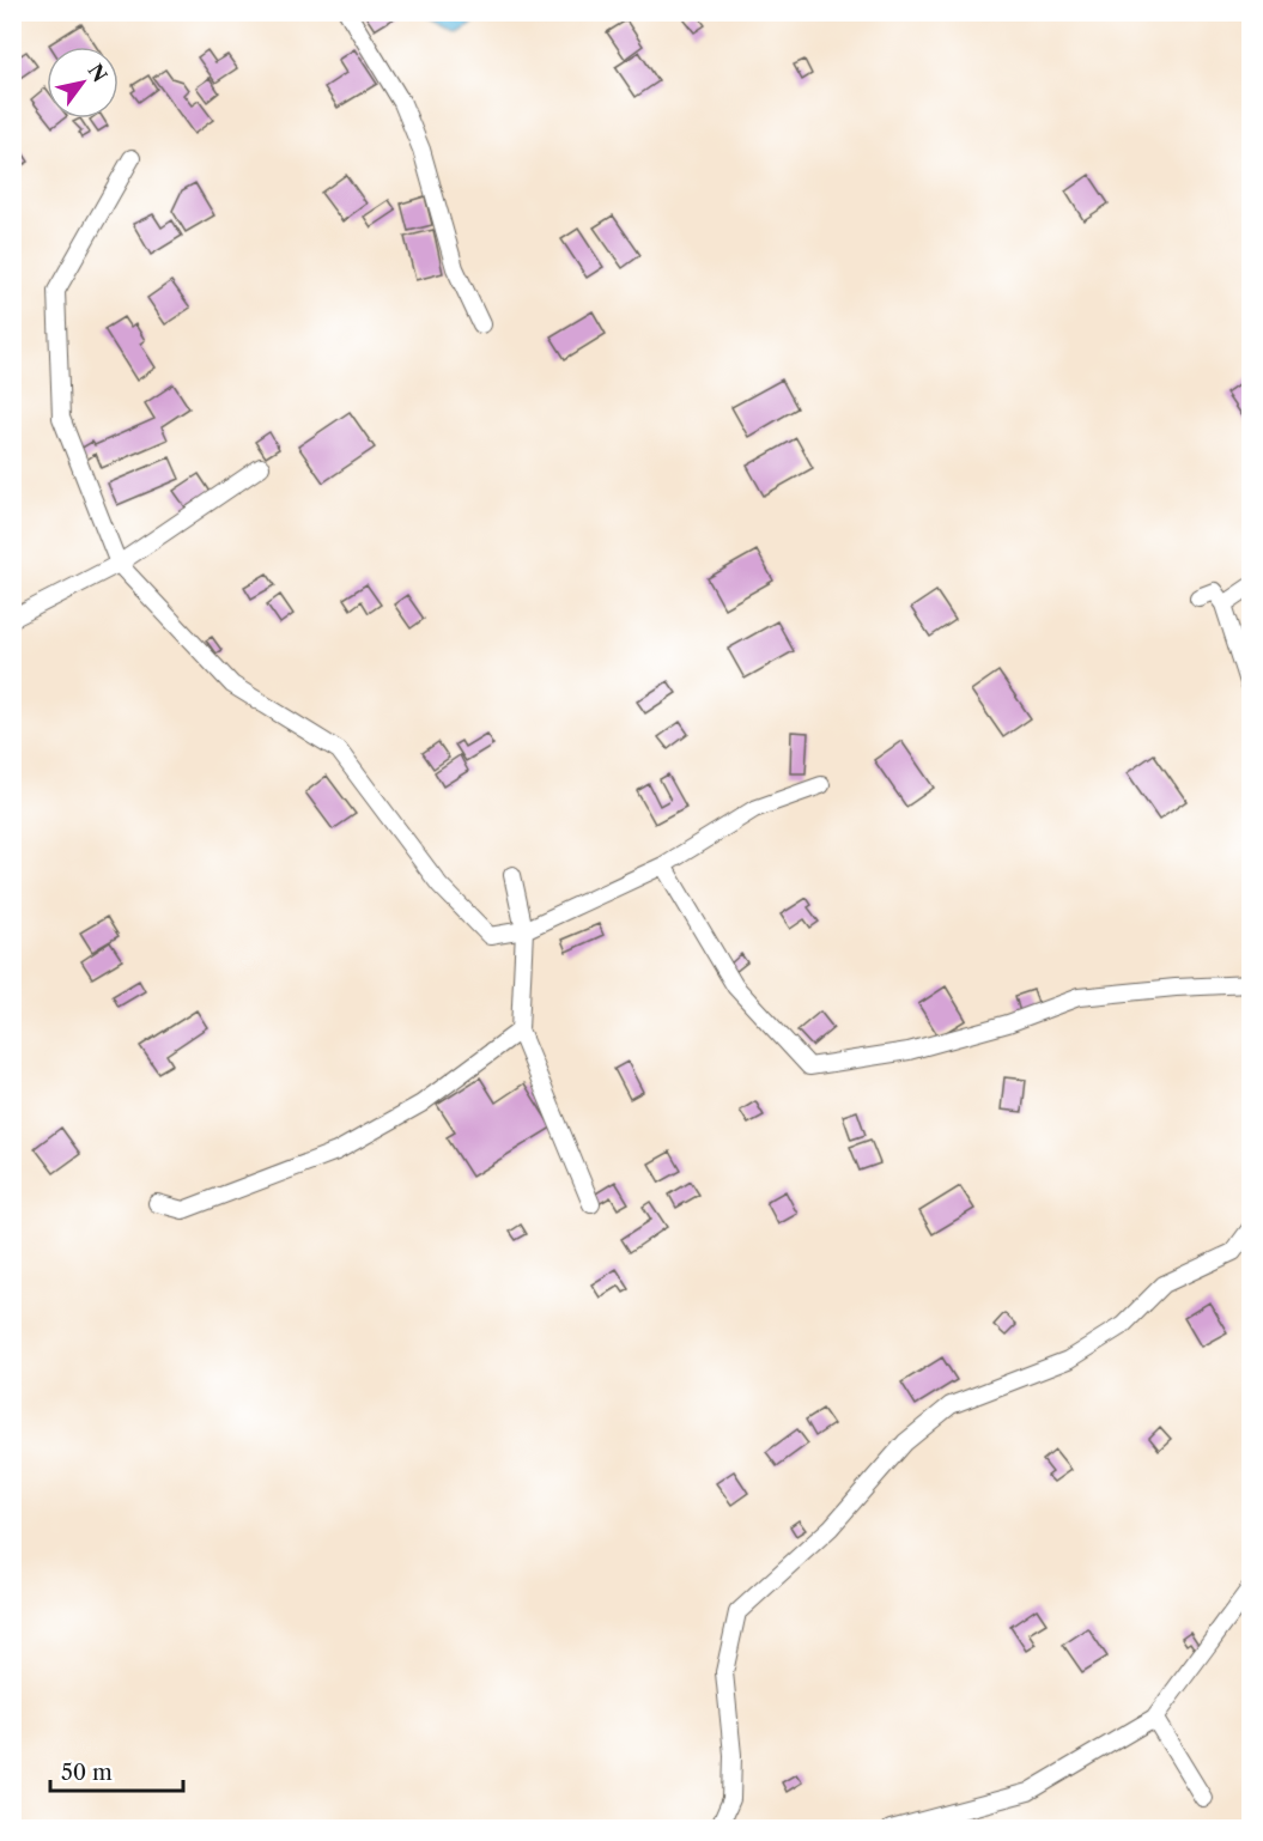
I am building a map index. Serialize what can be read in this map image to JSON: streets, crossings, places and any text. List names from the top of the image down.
{
  "scale_bar": "50 m",
  "north": "top right"
}
